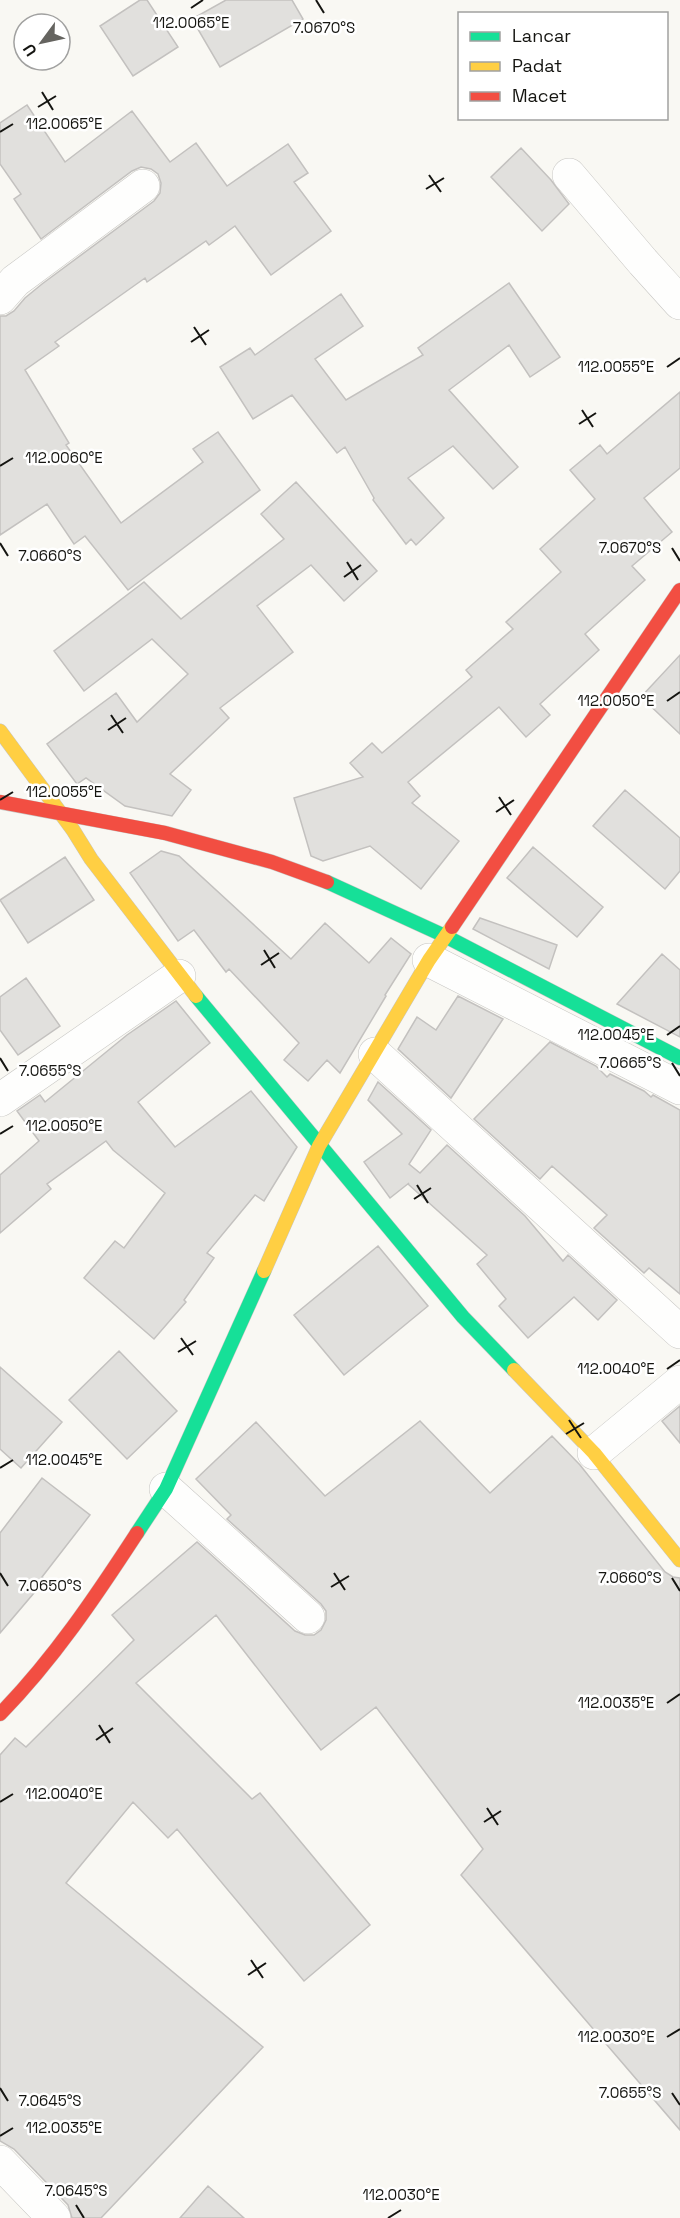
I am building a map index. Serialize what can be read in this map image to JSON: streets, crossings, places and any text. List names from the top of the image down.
{
  "legend": ["Lancar", "Padat", "Macet"],
  "north": "bottom left",
  "coordinates": [
    "112.0065°E",
    "7.0670°S",
    "112.0055°E",
    "112.0060°E",
    "7.0660°S",
    "112.0050°E",
    "112.0045°E",
    "7.0665°S",
    "7.0655°S",
    "112.0040°E",
    "7.0650°S",
    "112.0035°E",
    "112.0030°E",
    "7.0645°S"
  ]
}
